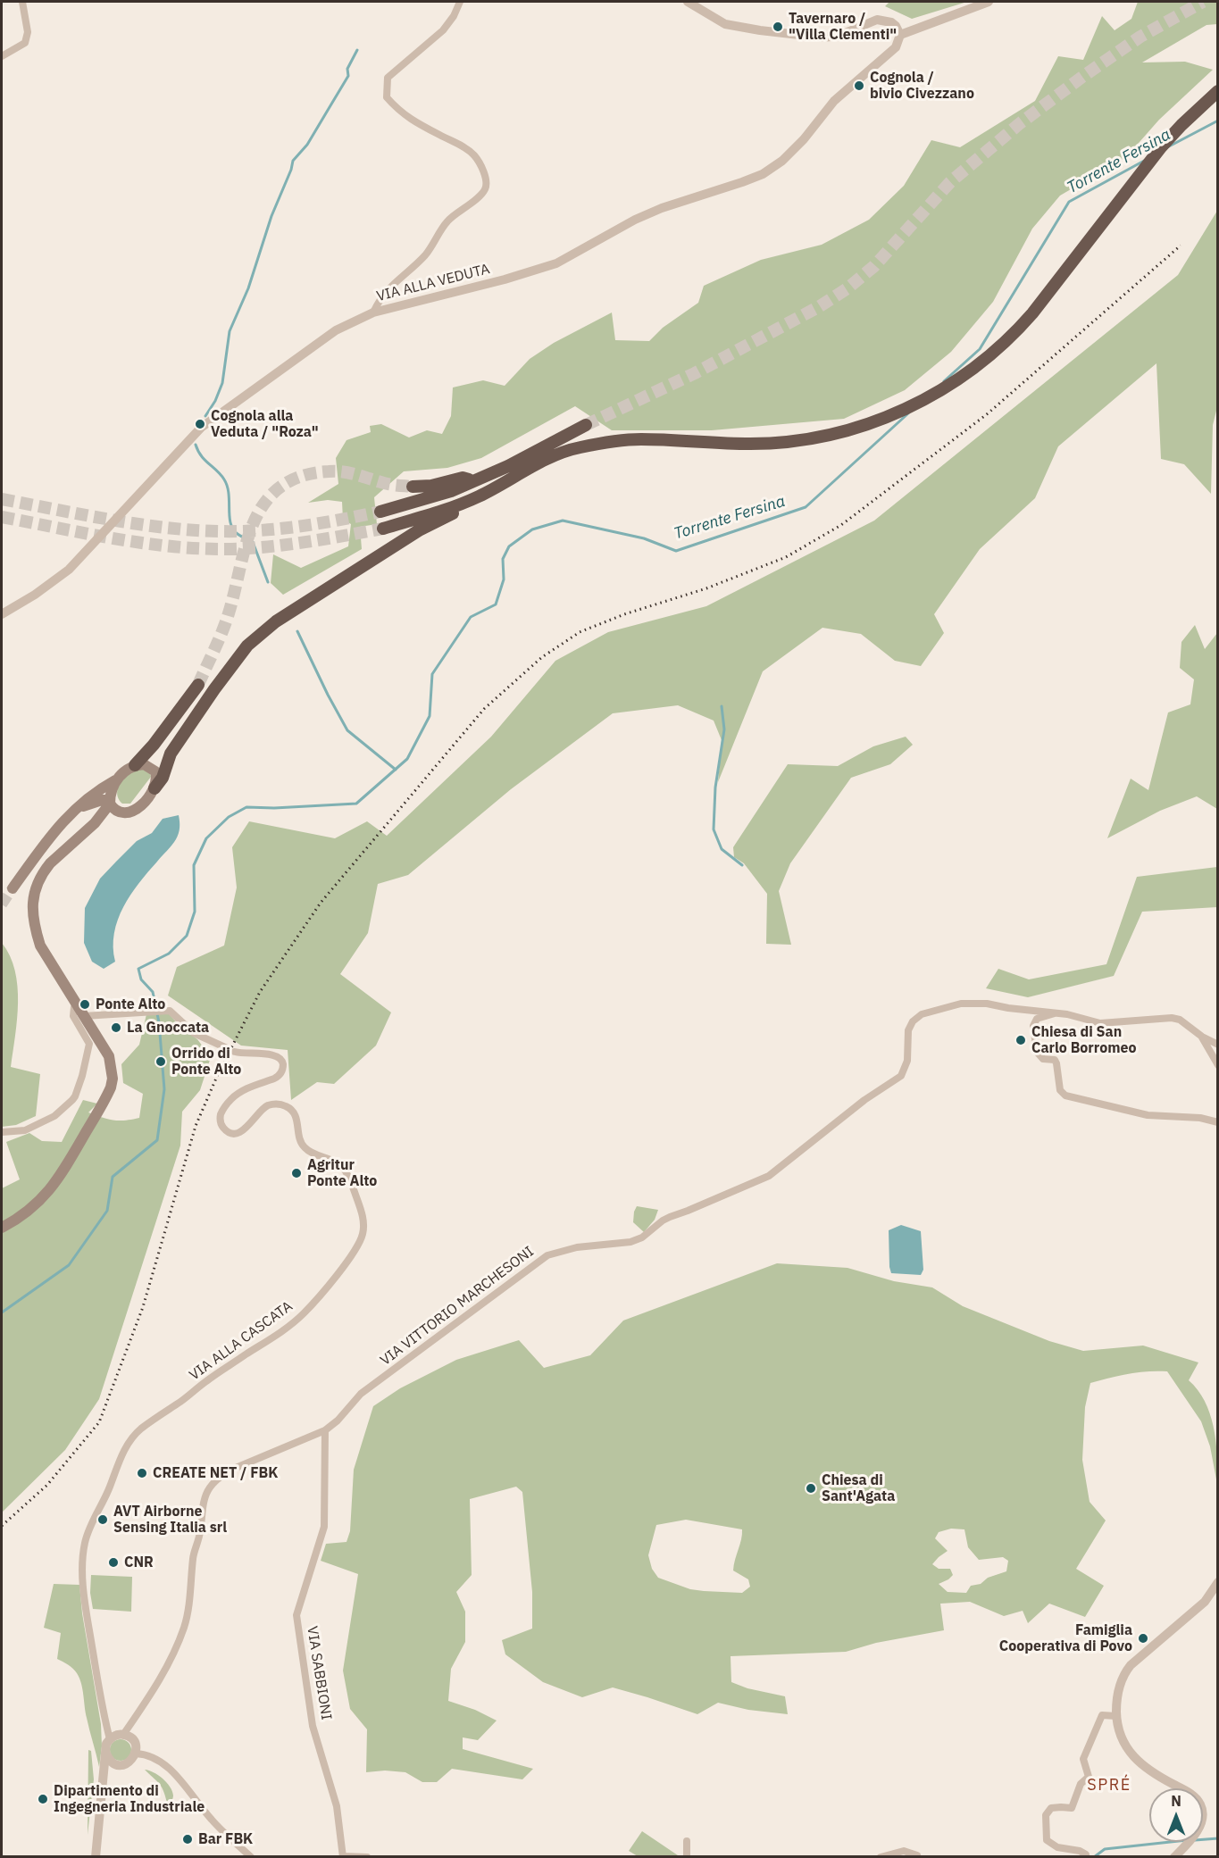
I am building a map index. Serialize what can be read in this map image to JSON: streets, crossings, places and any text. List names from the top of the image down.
{
  "streets": {
    "street": [
      "VIA ALLA VEDUTA",
      "VIA VITTORIO MARCHESONI",
      "VIA ALLA CASCATA",
      "VIA SABBIONI"
    ]
  },
  "crossings": [
    ["VIA VITTORIO MARCHESONI", "VIA ALLA CASCATA"],
    ["VIA VITTORIO MARCHESONI", "VIA SABBIONI"]
  ],
  "districts": ["SPRÉ"],
  "water": ["Torrente Fersina"],
  "places": [
    "Tavernaro / \"Villa Clementi\"",
    "Cognola / bivio Civezzano",
    "Cognola alla Veduta / \"Roza\"",
    "Ponte Alto",
    "La Gnoccata",
    "Chiesa di San Carlo Borromeo",
    "Orrido di Ponte Alto",
    "Agritur Ponte Alto",
    "CREATE NET / FBK",
    "Chiesa di Sant'Agata",
    "AVT Airborne Sensing Italia srl",
    "CNR",
    "Famiglia Cooperativa di Povo",
    "Dipartimento di Ingegneria Industriale",
    "Bar FBK"
  ],
  "north": "top"
}
